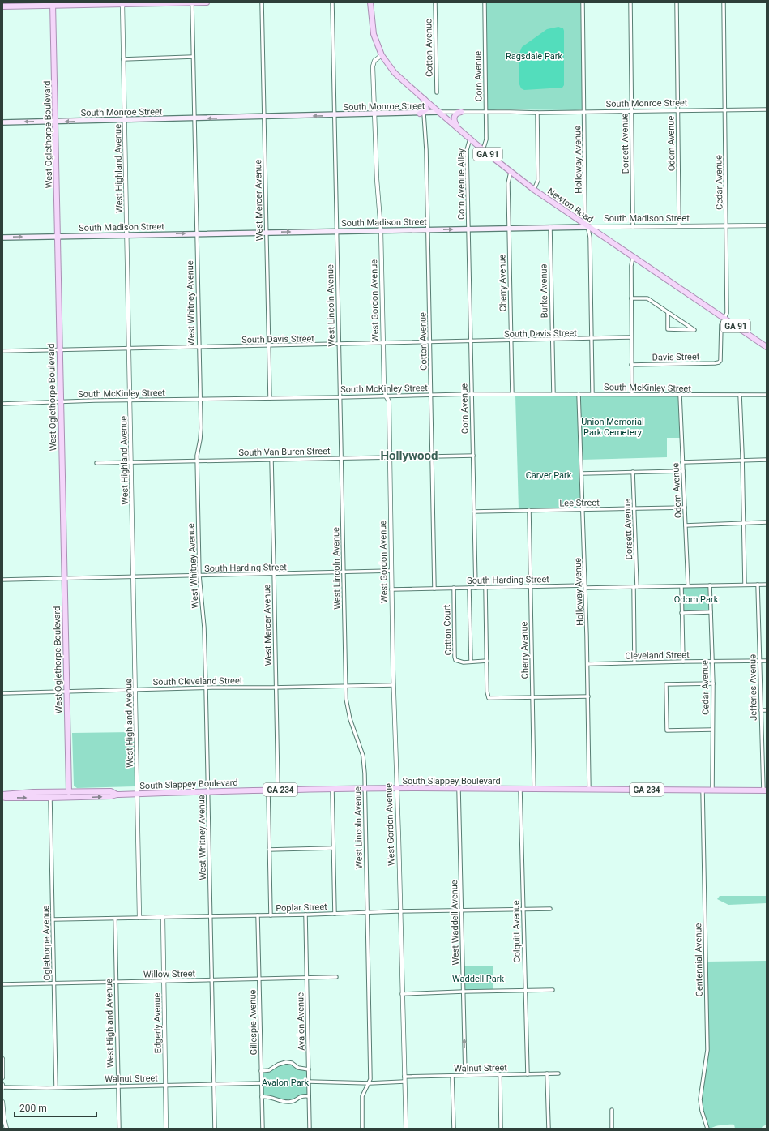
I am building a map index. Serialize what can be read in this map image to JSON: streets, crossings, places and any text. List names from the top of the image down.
{
  "streets": {
    "main road": [
      "South Monroe Street",
      "West Oglethorpe Boulevard",
      "GA 91",
      "Newton Road",
      "South Madison Street",
      "South Slappey Boulevard",
      "GA 234"
    ],
    "street": [
      "Cotton Avenue",
      "Corn Avenue",
      "Dorsett Avenue",
      "Odom Avenue",
      "Holloway Avenue",
      "West Highland Avenue",
      "Cedar Avenue",
      "Corn Avenue Alley",
      "West Mercer Avenue",
      "Cherry Avenue",
      "Burke Avenue",
      "West Gordon Avenue",
      "West Whitney Avenue",
      "West Lincoln Avenue",
      "South Davis Street",
      "Davis Street",
      "South McKinley Street",
      "South Van Buren Street",
      "Lee Street",
      "South Harding Street",
      "Cotton Court",
      "Cleveland Street",
      "South Cleveland Street",
      "Jefferies Avenue",
      "Poplar Street",
      "West Waddell Avenue",
      "Colquitt Avenue",
      "Oglethorpe Avenue",
      "Centennial Avenue",
      "Willow Street",
      "Avalon Avenue",
      "Gillespie Avenue",
      "Edgerly Avenue",
      "Walnut Street"
    ]
  },
  "crossings": [
    ["Cotton Avenue", "South Monroe Street"],
    ["Cotton Avenue", "South Madison Street"],
    ["Cotton Avenue", "South Davis Street"],
    ["Cotton Avenue", "South McKinley Street"],
    ["Cotton Avenue", "South Van Buren Street"],
    ["Cotton Avenue", "South Harding Street"],
    ["Corn Avenue", "South Monroe Street"],
    ["Corn Avenue", "Corn Avenue Alley"],
    ["Corn Avenue", "Newton Road"],
    ["Corn Avenue", "South Madison Street"],
    ["Corn Avenue", "South Davis Street"],
    ["Corn Avenue", "South McKinley Street"],
    ["Corn Avenue", "South Van Buren Street"],
    ["Corn Avenue", "Lee Street"],
    ["Corn Avenue", "South Harding Street"],
    ["South Monroe Street", "West Oglethorpe Boulevard"],
    ["South Monroe Street", "Dorsett Avenue"],
    ["South Monroe Street", "Odom Avenue"],
    ["South Monroe Street", "Holloway Avenue"],
    ["South Monroe Street", "West Highland Avenue"],
    ["South Monroe Street", "Cedar Avenue"],
    ["South Monroe Street", "West Mercer Avenue"],
    ["South Monroe Street", "Newton Road"],
    ["South Monroe Street", "West Gordon Avenue"],
    ["South Monroe Street", "West Whitney Avenue"],
    ["South Monroe Street", "West Lincoln Avenue"],
    ["West Oglethorpe Boulevard", "South Madison Street"],
    ["West Oglethorpe Boulevard", "South Davis Street"],
    ["West Oglethorpe Boulevard", "South McKinley Street"],
    ["West Oglethorpe Boulevard", "South Harding Street"],
    ["West Oglethorpe Boulevard", "South Cleveland Street"],
    ["West Oglethorpe Boulevard", "South Slappey Boulevard"],
    ["Dorsett Avenue", "South Madison Street"],
    ["Dorsett Avenue", "Lee Street"],
    ["Dorsett Avenue", "South Harding Street"],
    ["Dorsett Avenue", "Cleveland Street"],
    ["Odom Avenue", "South Madison Street"],
    ["Odom Avenue", "South McKinley Street"],
    ["Odom Avenue", "Lee Street"],
    ["Odom Avenue", "South Harding Street"],
    ["GA 91", "Newton Road"],
    ["GA 91", "West Gordon Avenue"],
    ["Holloway Avenue", "Newton Road"],
    ["Holloway Avenue", "South Madison Street"],
    ["Holloway Avenue", "South Davis Street"],
    ["Holloway Avenue", "South McKinley Street"],
    ["Holloway Avenue", "Lee Street"],
    ["Holloway Avenue", "South Harding Street"],
    ["Holloway Avenue", "Cleveland Street"],
    ["Holloway Avenue", "South Slappey Boulevard"],
    ["West Highland Avenue", "South Madison Street"],
    ["West Highland Avenue", "South Davis Street"],
    ["West Highland Avenue", "South McKinley Street"],
    ["West Highland Avenue", "South Van Buren Street"],
    ["West Highland Avenue", "South Harding Street"],
    ["West Highland Avenue", "South Cleveland Street"],
    ["West Highland Avenue", "South Slappey Boulevard"],
    ["West Highland Avenue", "Poplar Street"],
    ["West Highland Avenue", "Willow Street"],
    ["West Highland Avenue", "Walnut Street"],
    ["Cedar Avenue", "Newton Road"],
    ["Cedar Avenue", "South Madison Street"],
    ["Cedar Avenue", "Davis Street"],
    ["Cedar Avenue", "South Harding Street"],
    ["Cedar Avenue", "Cleveland Street"],
    ["Cedar Avenue", "South Slappey Boulevard"],
    ["Corn Avenue Alley", "Newton Road"],
    ["Corn Avenue Alley", "South Madison Street"],
    ["West Mercer Avenue", "South Madison Street"],
    ["West Mercer Avenue", "South Davis Street"],
    ["West Mercer Avenue", "South McKinley Street"],
    ["West Mercer Avenue", "South Van Buren Street"],
    ["West Mercer Avenue", "South Harding Street"],
    ["West Mercer Avenue", "South Cleveland Street"],
    ["West Mercer Avenue", "South Slappey Boulevard"],
    ["Newton Road", "South Madison Street"],
    ["Newton Road", "Cherry Avenue"],
    ["Newton Road", "West Gordon Avenue"],
    ["South Madison Street", "Cherry Avenue"],
    ["South Madison Street", "Burke Avenue"],
    ["South Madison Street", "West Gordon Avenue"],
    ["South Madison Street", "West Whitney Avenue"],
    ["South Madison Street", "West Lincoln Avenue"],
    ["Cherry Avenue", "South Davis Street"],
    ["Cherry Avenue", "South McKinley Street"],
    ["Cherry Avenue", "Lee Street"],
    ["Cherry Avenue", "South Harding Street"],
    ["Cherry Avenue", "South Slappey Boulevard"],
    ["Burke Avenue", "South Davis Street"],
    ["Burke Avenue", "South McKinley Street"],
    ["West Gordon Avenue", "South Davis Street"],
    ["West Gordon Avenue", "South McKinley Street"],
    ["West Gordon Avenue", "South Van Buren Street"],
    ["West Gordon Avenue", "South Harding Street"],
    ["West Gordon Avenue", "South Cleveland Street"],
    ["West Gordon Avenue", "South Slappey Boulevard"],
    ["West Gordon Avenue", "Poplar Street"],
    ["West Gordon Avenue", "Walnut Street"],
    ["West Whitney Avenue", "South Davis Street"],
    ["West Whitney Avenue", "South McKinley Street"],
    ["West Whitney Avenue", "South Van Buren Street"],
    ["West Whitney Avenue", "South Harding Street"],
    ["West Whitney Avenue", "South Cleveland Street"],
    ["West Whitney Avenue", "South Slappey Boulevard"],
    ["West Whitney Avenue", "Poplar Street"],
    ["West Whitney Avenue", "Willow Street"],
    ["West Whitney Avenue", "Walnut Street"],
    ["West Lincoln Avenue", "South Davis Street"],
    ["West Lincoln Avenue", "South McKinley Street"],
    ["West Lincoln Avenue", "South Van Buren Street"],
    ["West Lincoln Avenue", "South Harding Street"],
    ["West Lincoln Avenue", "South Cleveland Street"],
    ["West Lincoln Avenue", "South Slappey Boulevard"],
    ["West Lincoln Avenue", "Poplar Street"],
    ["South Harding Street", "Cotton Court"],
    ["South Harding Street", "Jefferies Avenue"],
    ["Cleveland Street", "Jefferies Avenue"],
    ["Jefferies Avenue", "South Slappey Boulevard"],
    ["South Slappey Boulevard", "West Waddell Avenue"],
    ["South Slappey Boulevard", "Colquitt Avenue"],
    ["South Slappey Boulevard", "Oglethorpe Avenue"],
    ["South Slappey Boulevard", "Centennial Avenue"],
    ["Poplar Street", "West Waddell Avenue"],
    ["Poplar Street", "Colquitt Avenue"],
    ["Poplar Street", "Oglethorpe Avenue"],
    ["Poplar Street", "Avalon Avenue"],
    ["Poplar Street", "Gillespie Avenue"],
    ["Poplar Street", "Edgerly Avenue"],
    ["West Waddell Avenue", "Walnut Street"],
    ["Colquitt Avenue", "Walnut Street"],
    ["Oglethorpe Avenue", "Willow Street"],
    ["Oglethorpe Avenue", "Walnut Street"],
    ["Willow Street", "Avalon Avenue"],
    ["Willow Street", "Gillespie Avenue"],
    ["Willow Street", "Edgerly Avenue"],
    ["Gillespie Avenue", "Walnut Street"],
    ["Edgerly Avenue", "Walnut Street"]
  ],
  "districts": ["Hollywood"],
  "parks": [
    "Ragsdale Park",
    "Union Memorial Park Cemetery",
    "Carver Park",
    "Odom Park",
    "Waddell Park",
    "Avalon Park"
  ],
  "scale_bar": "200 m"
}
